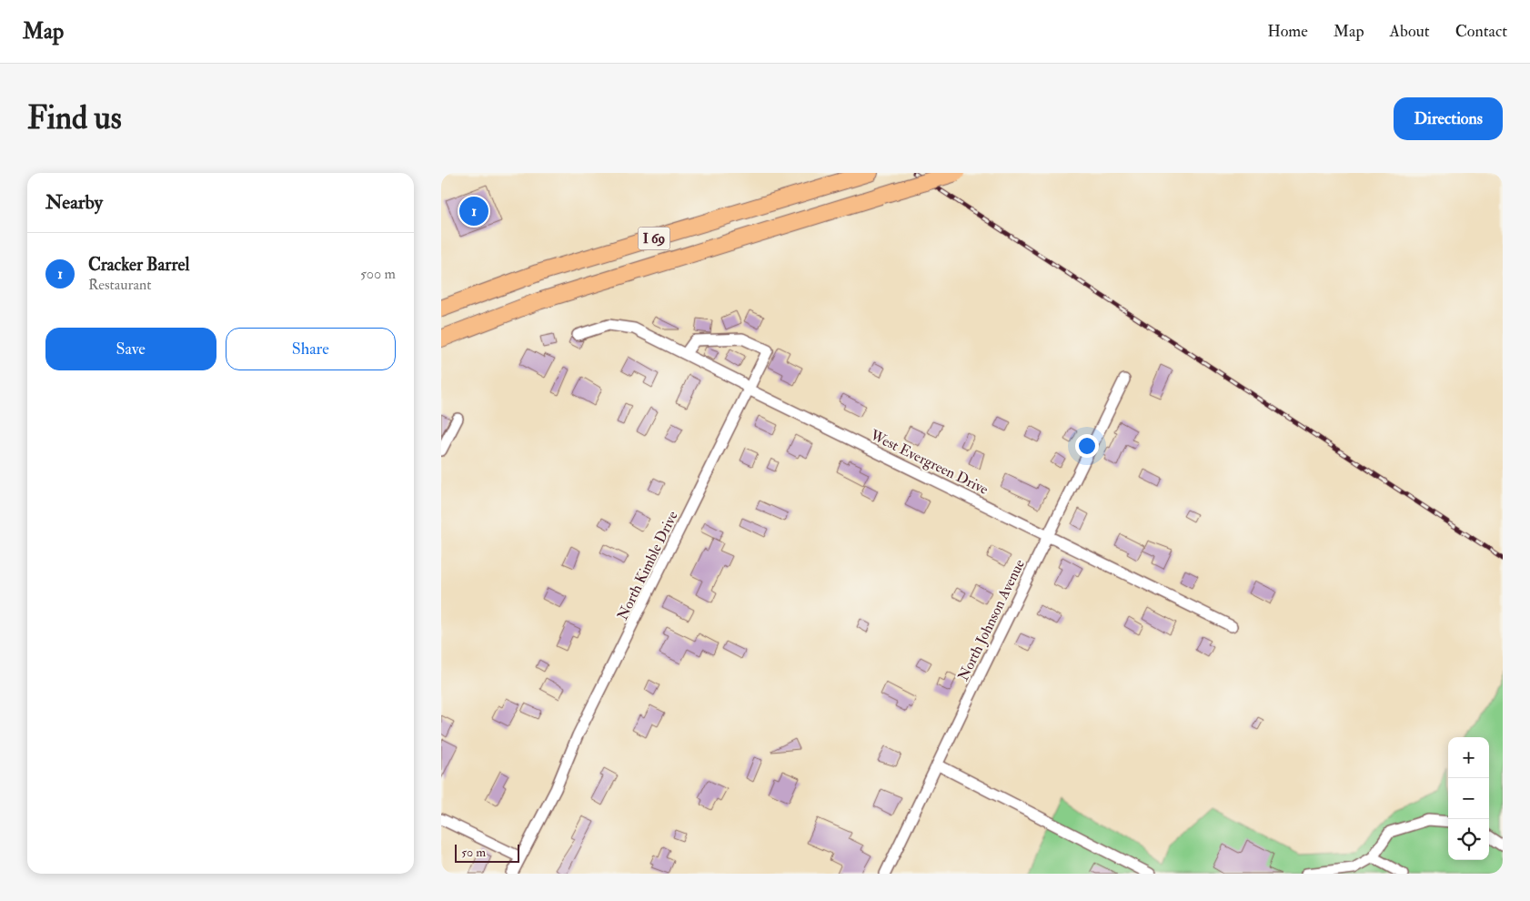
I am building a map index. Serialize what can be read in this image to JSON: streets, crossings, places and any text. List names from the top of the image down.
{
  "streets": {
    "highway": ["I 69"],
    "street": ["West Evergreen Drive", "North Kimble Drive", "North Johnson Avenue"]
  },
  "crossings": [
    ["West Evergreen Drive", "North Kimble Drive"],
    ["West Evergreen Drive", "North Johnson Avenue"]
  ],
  "scale_bar": "50 m",
  "page": {
    "header": "Map",
    "nav": [
      "Home",
      "Map",
      "About",
      "Contact"
    ],
    "buttons": [
      "Directions",
      ["Save", "Share"]
    ],
    "title": "Find us",
    "heading": "Nearby",
    "pins": "1",
    "list": [
      {
        "mark": "1",
        "name": "Cracker Barrel",
        "note": "Restaurant",
        "value": "500 m"
      }
    ],
    "map_buttons": ["+", "−"],
    "scale": "50 m"
  }
}
